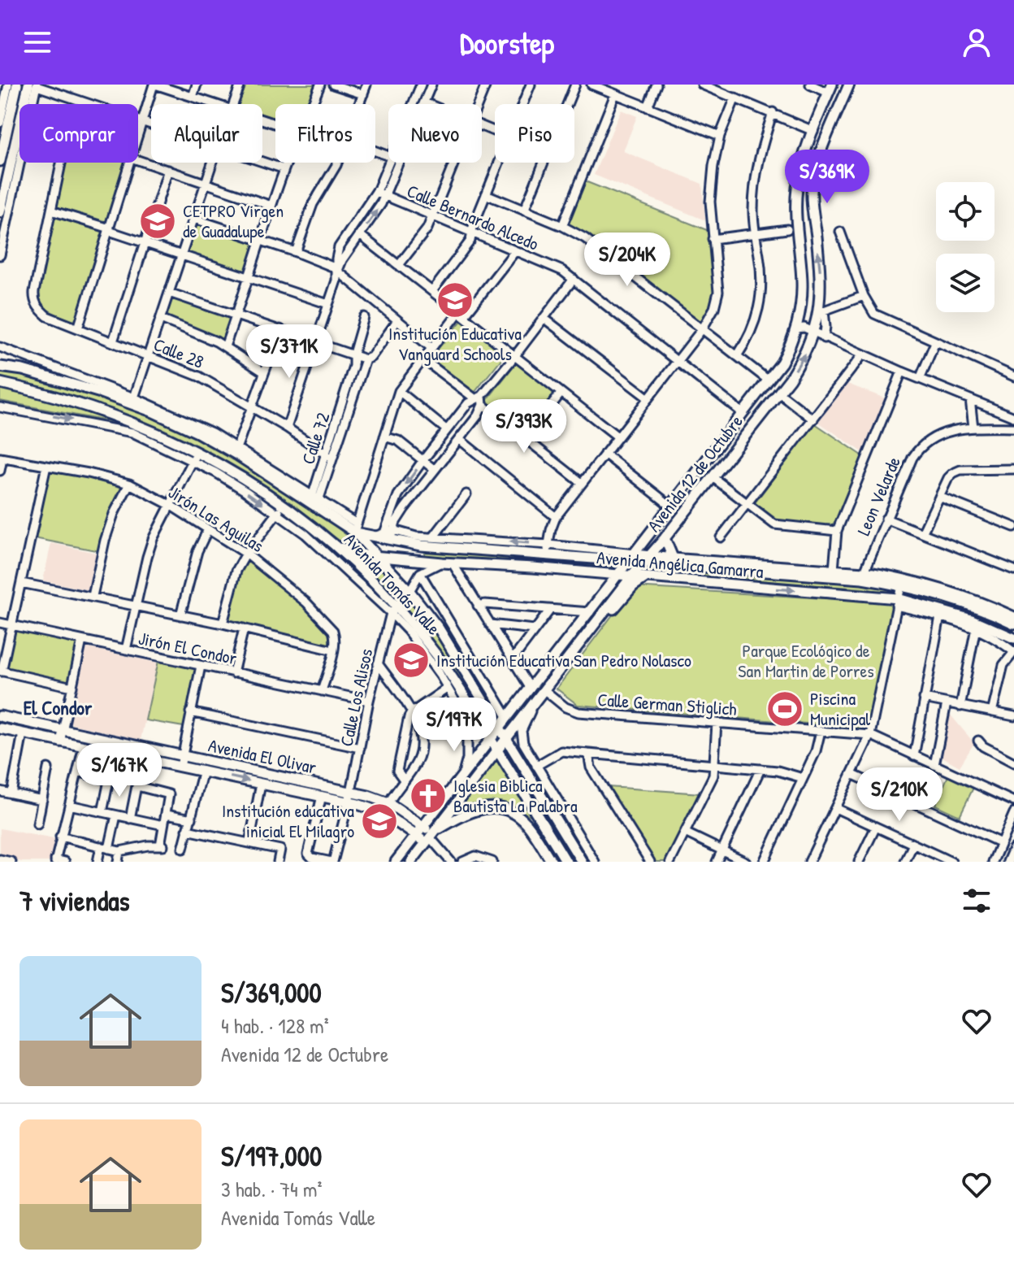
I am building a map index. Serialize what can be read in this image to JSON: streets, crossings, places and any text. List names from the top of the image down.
{
  "streets": {
    "main road": [
      "Avenida 12 de Octubre",
      "Avenida Angélica Gamarra",
      "Avenida Tomás Valle",
      "Avenida El Olivar"
    ],
    "street": [
      "Calle Bernardo Alcedo",
      "Calle 28",
      "Calle 72",
      "Leon Velarde",
      "Jirón Las Aguilas",
      "Jirón El Condor",
      "Calle Los Alisos",
      "Calle German Stiglich"
    ]
  },
  "crossings": [
    ["Calle Bernardo Alcedo", "Avenida 12 de Octubre"],
    ["Calle 28", "Calle 72"],
    ["Avenida 12 de Octubre", "Avenida Angélica Gamarra"],
    ["Avenida 12 de Octubre", "Avenida Tomás Valle"],
    ["Avenida 12 de Octubre", "Calle German Stiglich"],
    ["Avenida 12 de Octubre", "Avenida El Olivar"],
    ["Leon Velarde", "Avenida Angélica Gamarra"],
    ["Avenida Angélica Gamarra", "Avenida Tomás Valle"],
    ["Avenida Tomás Valle", "Calle Los Alisos"],
    ["Jirón El Condor", "Calle Los Alisos"],
    ["Calle Los Alisos", "Avenida El Olivar"]
  ],
  "districts": ["El Condor"],
  "parks": ["Parque Ecológico de San Martin de Porres"],
  "places": {
    "school or university": [
      "CETPRO Virgen de Guadalupe",
      "Institución Educativa Vanguard Schools",
      "Institución Educativa San Pedro Nolasco",
      "Institución educativa inicial El Milagro"
    ],
    "sports": ["Piscina Municipal"],
    "church": ["Iglesia Biblica Bautista La Palabra"]
  },
  "page": {
    "header": "Doorstep",
    "chip": [
      "Comprar",
      "Alquilar",
      "Filtros",
      "Nuevo",
      "Piso"
    ],
    "price": [
      "S/369K",
      "S/204K",
      "S/371K",
      "S/393K",
      "S/197K",
      "S/167K",
      "S/210K"
    ],
    "heading": "7 viviendas",
    "list": [
      {
        "name": "S/369,000",
        "note": "4 hab. · 128 m² · Avenida 12 de Octubre"
      },
      {
        "name": "S/197,000",
        "note": "3 hab. · 74 m² · Avenida Tomás Valle"
      }
    ]
  }
}
